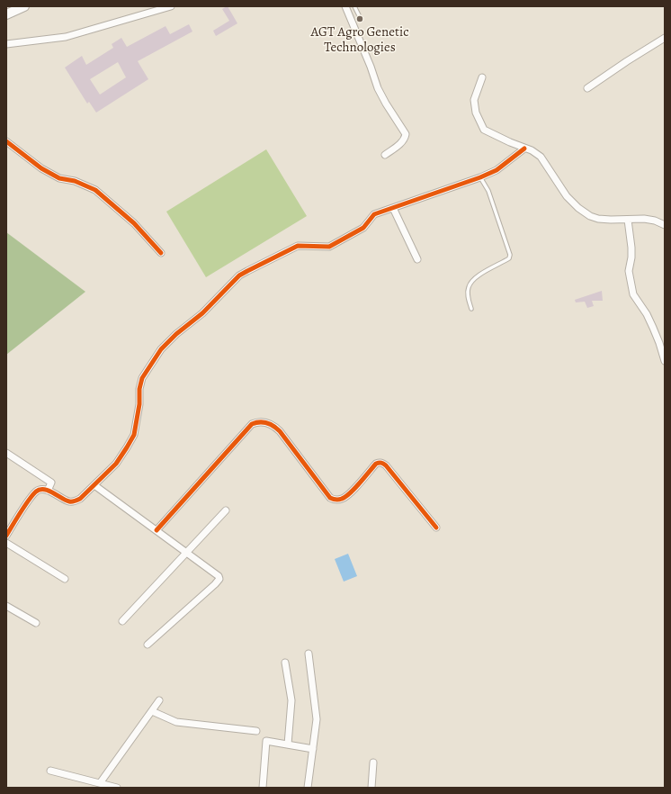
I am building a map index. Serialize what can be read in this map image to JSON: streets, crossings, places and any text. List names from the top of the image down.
{
  "places": ["AGT Agro Genetic Technologies"]
}
